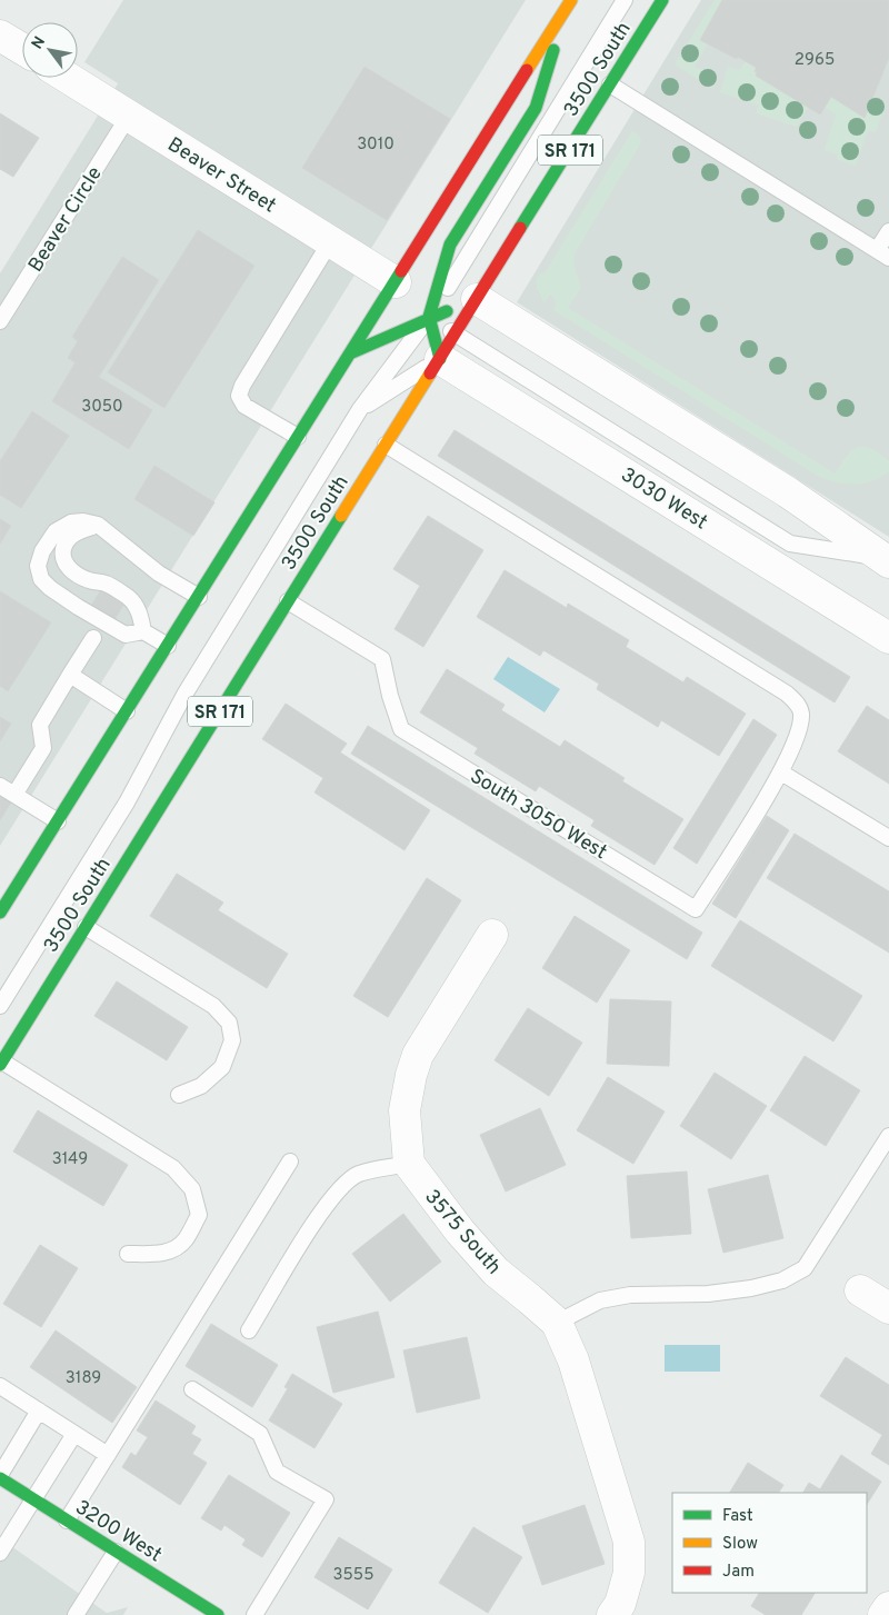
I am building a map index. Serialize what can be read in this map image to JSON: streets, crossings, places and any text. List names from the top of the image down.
{
  "streets": {
    "main road": ["3500 South", "SR 171", "3200 West"],
    "street": ["Beaver Street", "3030 West", "3575 South"],
    "lane": ["Beaver Circle", "South 3050 West"]
  },
  "crossings": [
    ["3500 South", "3030 West"],
    ["3500 South", "South 3050 West"],
    ["Beaver Street", "Beaver Circle"]
  ],
  "house_numbers": [
    "2965",
    "3010",
    "3050",
    "3149",
    "3189",
    "3555"
  ],
  "legend": ["Fast", "Slow", "Jam"],
  "north": "top left"
}
